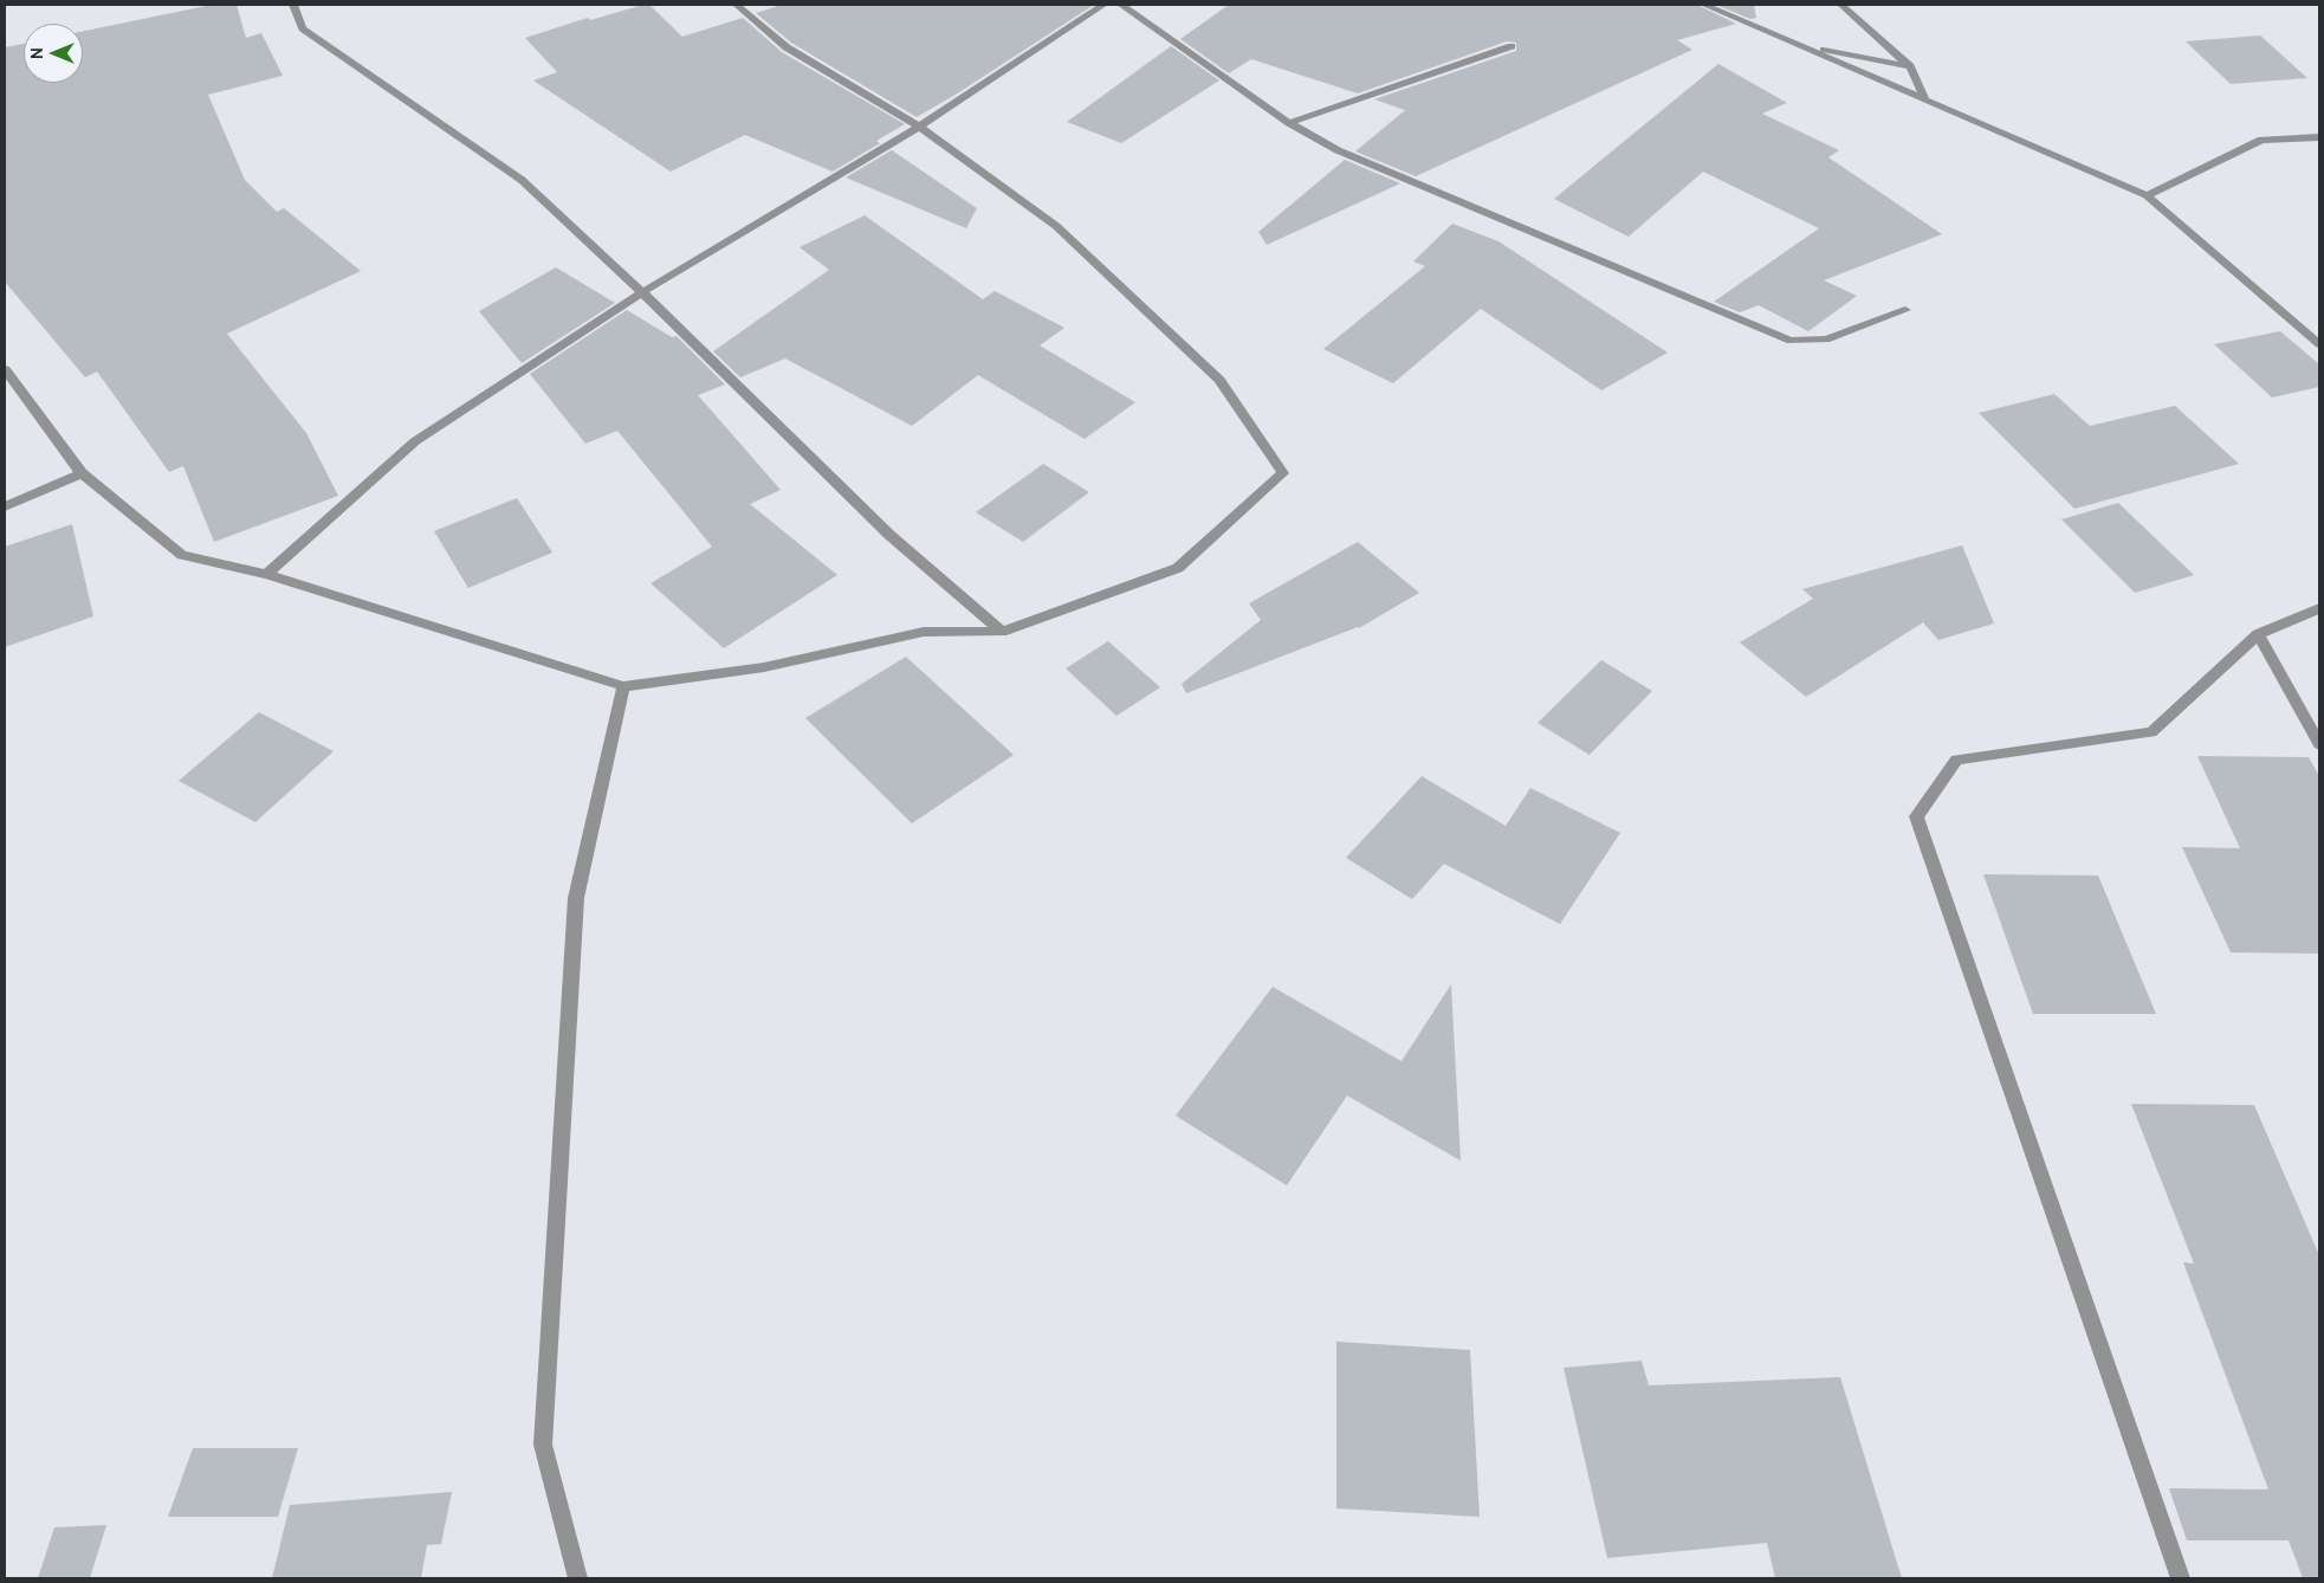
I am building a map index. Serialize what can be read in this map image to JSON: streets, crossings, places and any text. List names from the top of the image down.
{
  "north": "left"
}
